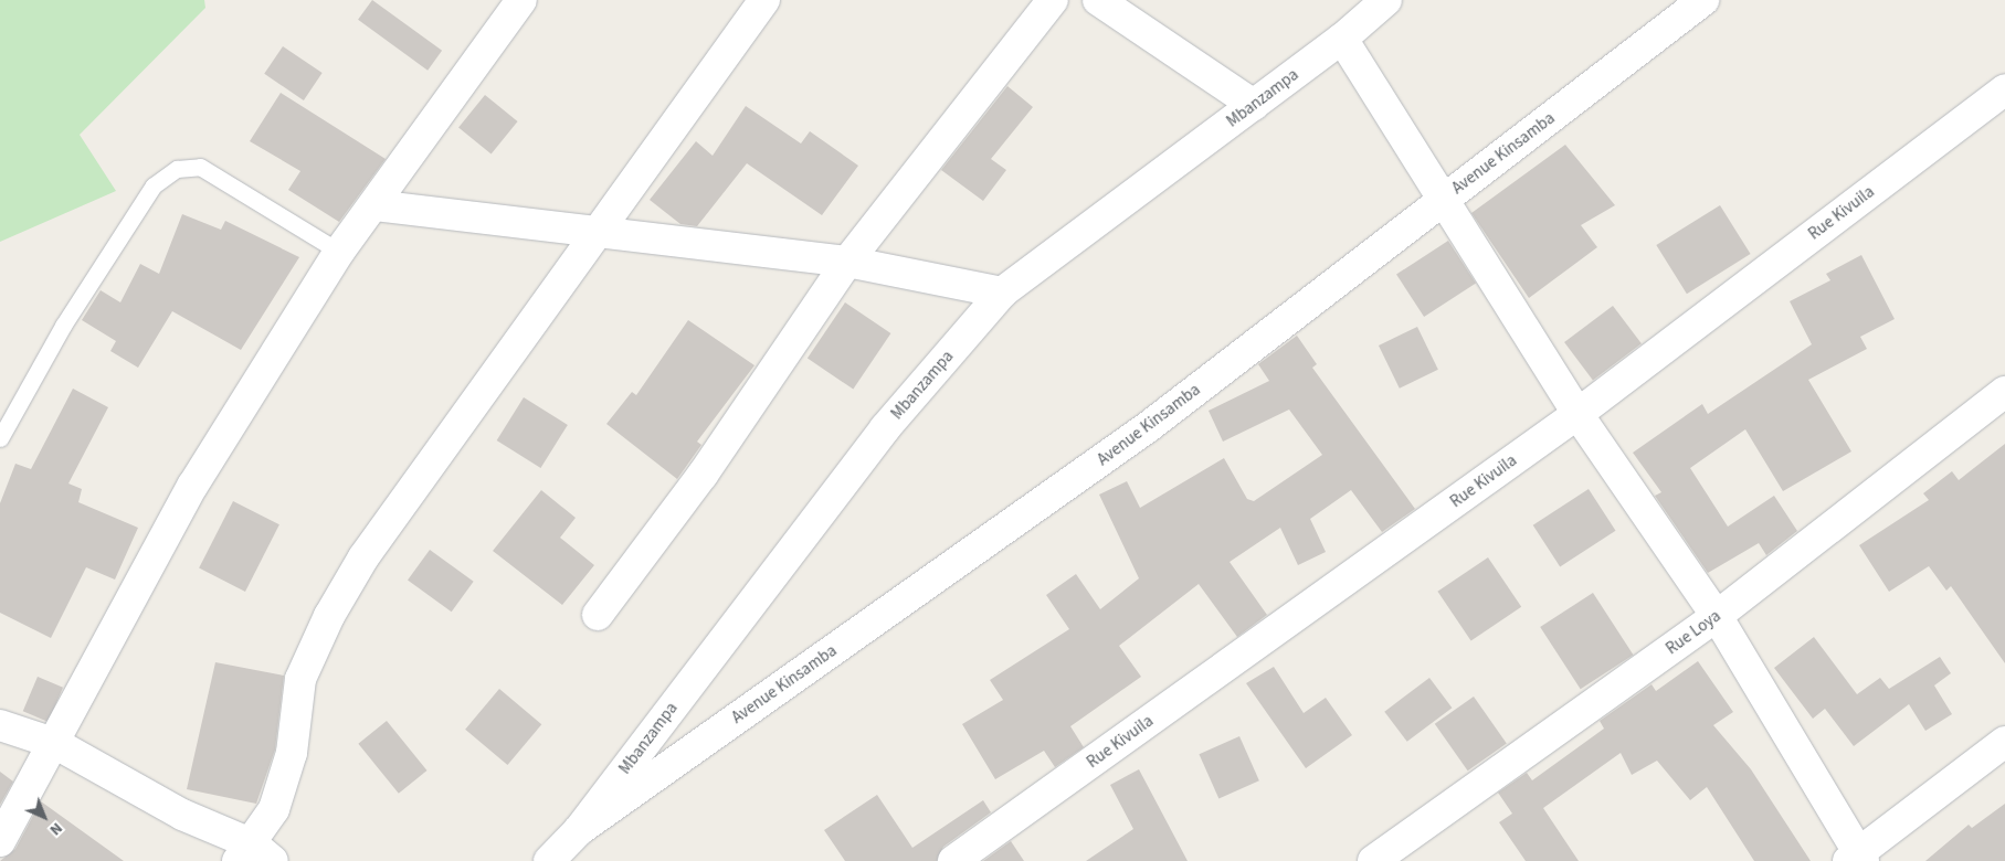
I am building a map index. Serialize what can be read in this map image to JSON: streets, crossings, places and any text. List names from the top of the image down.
{
  "streets": {
    "street": [
      "Mbanzampa",
      "Avenue Kinsamba",
      "Rue Kivuila",
      "Rue Loya"
    ]
  },
  "crossings": [
    ["Mbanzampa", "Avenue Kinsamba"]
  ],
  "north": "bottom right"
}
